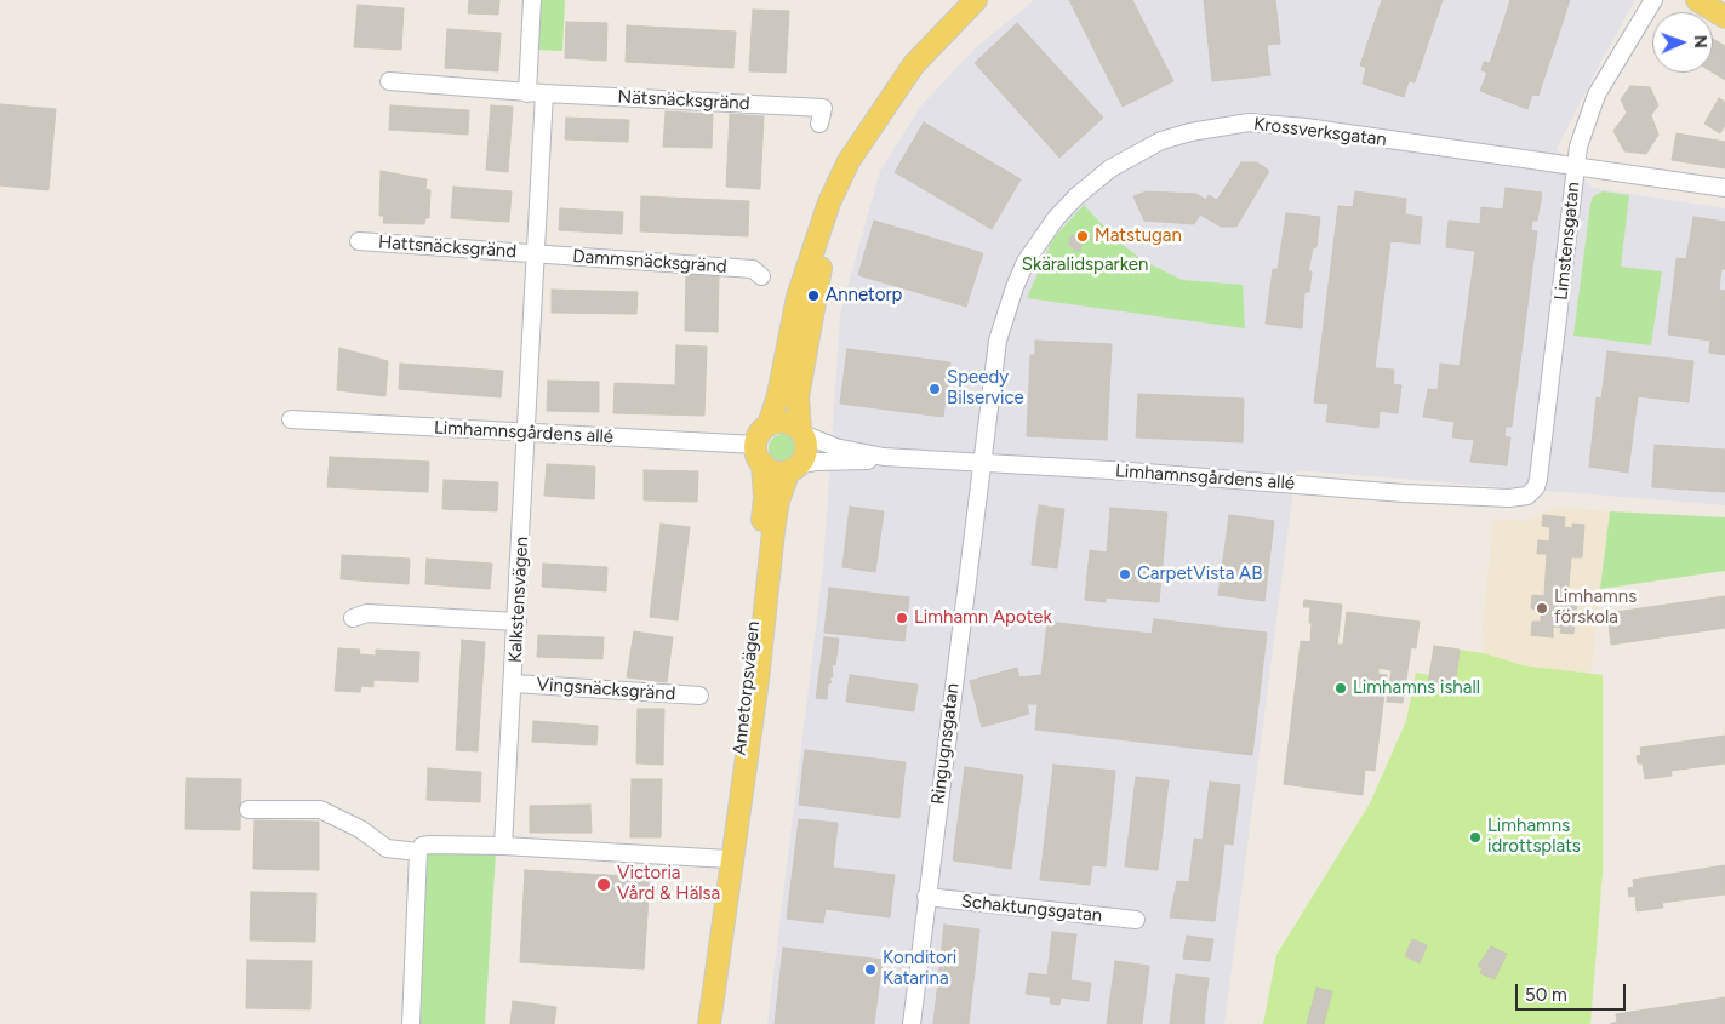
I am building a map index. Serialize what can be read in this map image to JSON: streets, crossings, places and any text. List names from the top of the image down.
{
  "streets": {
    "main road": ["Annetorpsvägen"],
    "street": [
      "Nätsnäcksgränd",
      "Krossverksgatan",
      "Limstensgatan",
      "Hattsnäcksgränd",
      "Dammsnäcksgränd",
      "Limhamnsgårdens allé",
      "Kalkstensvägen",
      "Vingsnäcksgränd",
      "Ringugnsgatan",
      "Schaktungsgatan"
    ]
  },
  "crossings": [
    ["Nätsnäcksgränd", "Kalkstensvägen"],
    ["Krossverksgatan", "Limstensgatan"],
    ["Krossverksgatan", "Limhamnsgårdens allé"],
    ["Krossverksgatan", "Ringugnsgatan"],
    ["Limstensgatan", "Limhamnsgårdens allé"],
    ["Hattsnäcksgränd", "Dammsnäcksgränd"],
    ["Hattsnäcksgränd", "Kalkstensvägen"],
    ["Dammsnäcksgränd", "Kalkstensvägen"],
    ["Limhamnsgårdens allé", "Kalkstensvägen"],
    ["Limhamnsgårdens allé", "Annetorpsvägen"],
    ["Limhamnsgårdens allé", "Ringugnsgatan"],
    ["Kalkstensvägen", "Vingsnäcksgränd"],
    ["Ringugnsgatan", "Schaktungsgatan"]
  ],
  "parks": ["Skäralidsparken"],
  "places": [
    "Matstugan",
    "Annetorp",
    "Speedy Bilservice",
    "CarpetVista AB",
    "Limhamns förskola",
    "Limhamn Apotek",
    "Limhamns ishall",
    "Limhamns idrottsplats",
    "Victoria Vård & Hälsa",
    "Konditori Katarina"
  ],
  "scale_bar": "50 m",
  "north": "right"
}
